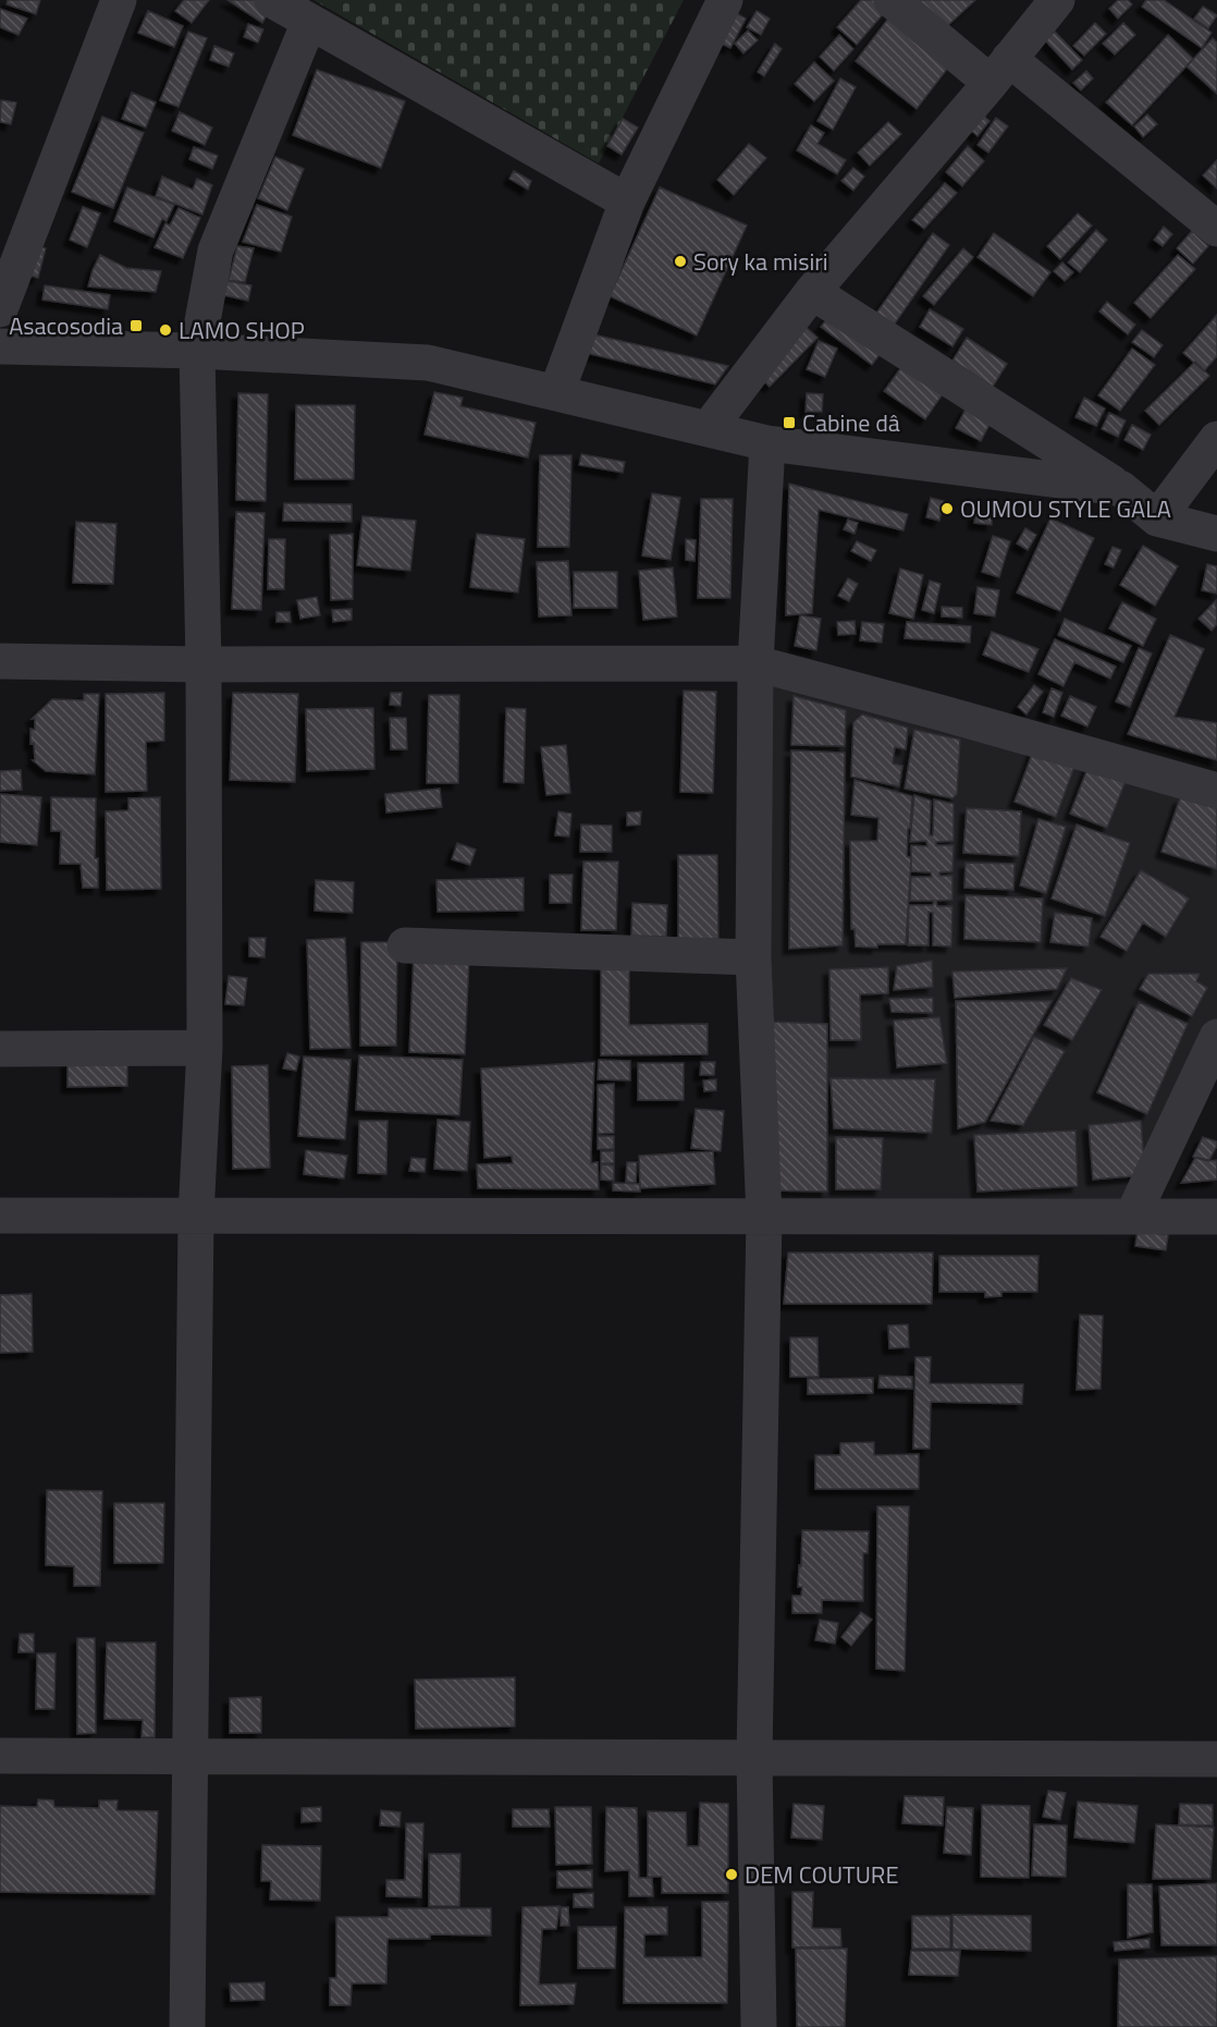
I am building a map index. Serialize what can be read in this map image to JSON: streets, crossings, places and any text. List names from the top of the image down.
{
  "places": {
    "other": [
      "Sory ka misiri",
      "LAMO SHOP",
      "OUMOU STYLE GALA",
      "DEM COUTURE"
    ],
    "transit": ["Asacosodia", "Cabine dâ"]
  }
}
